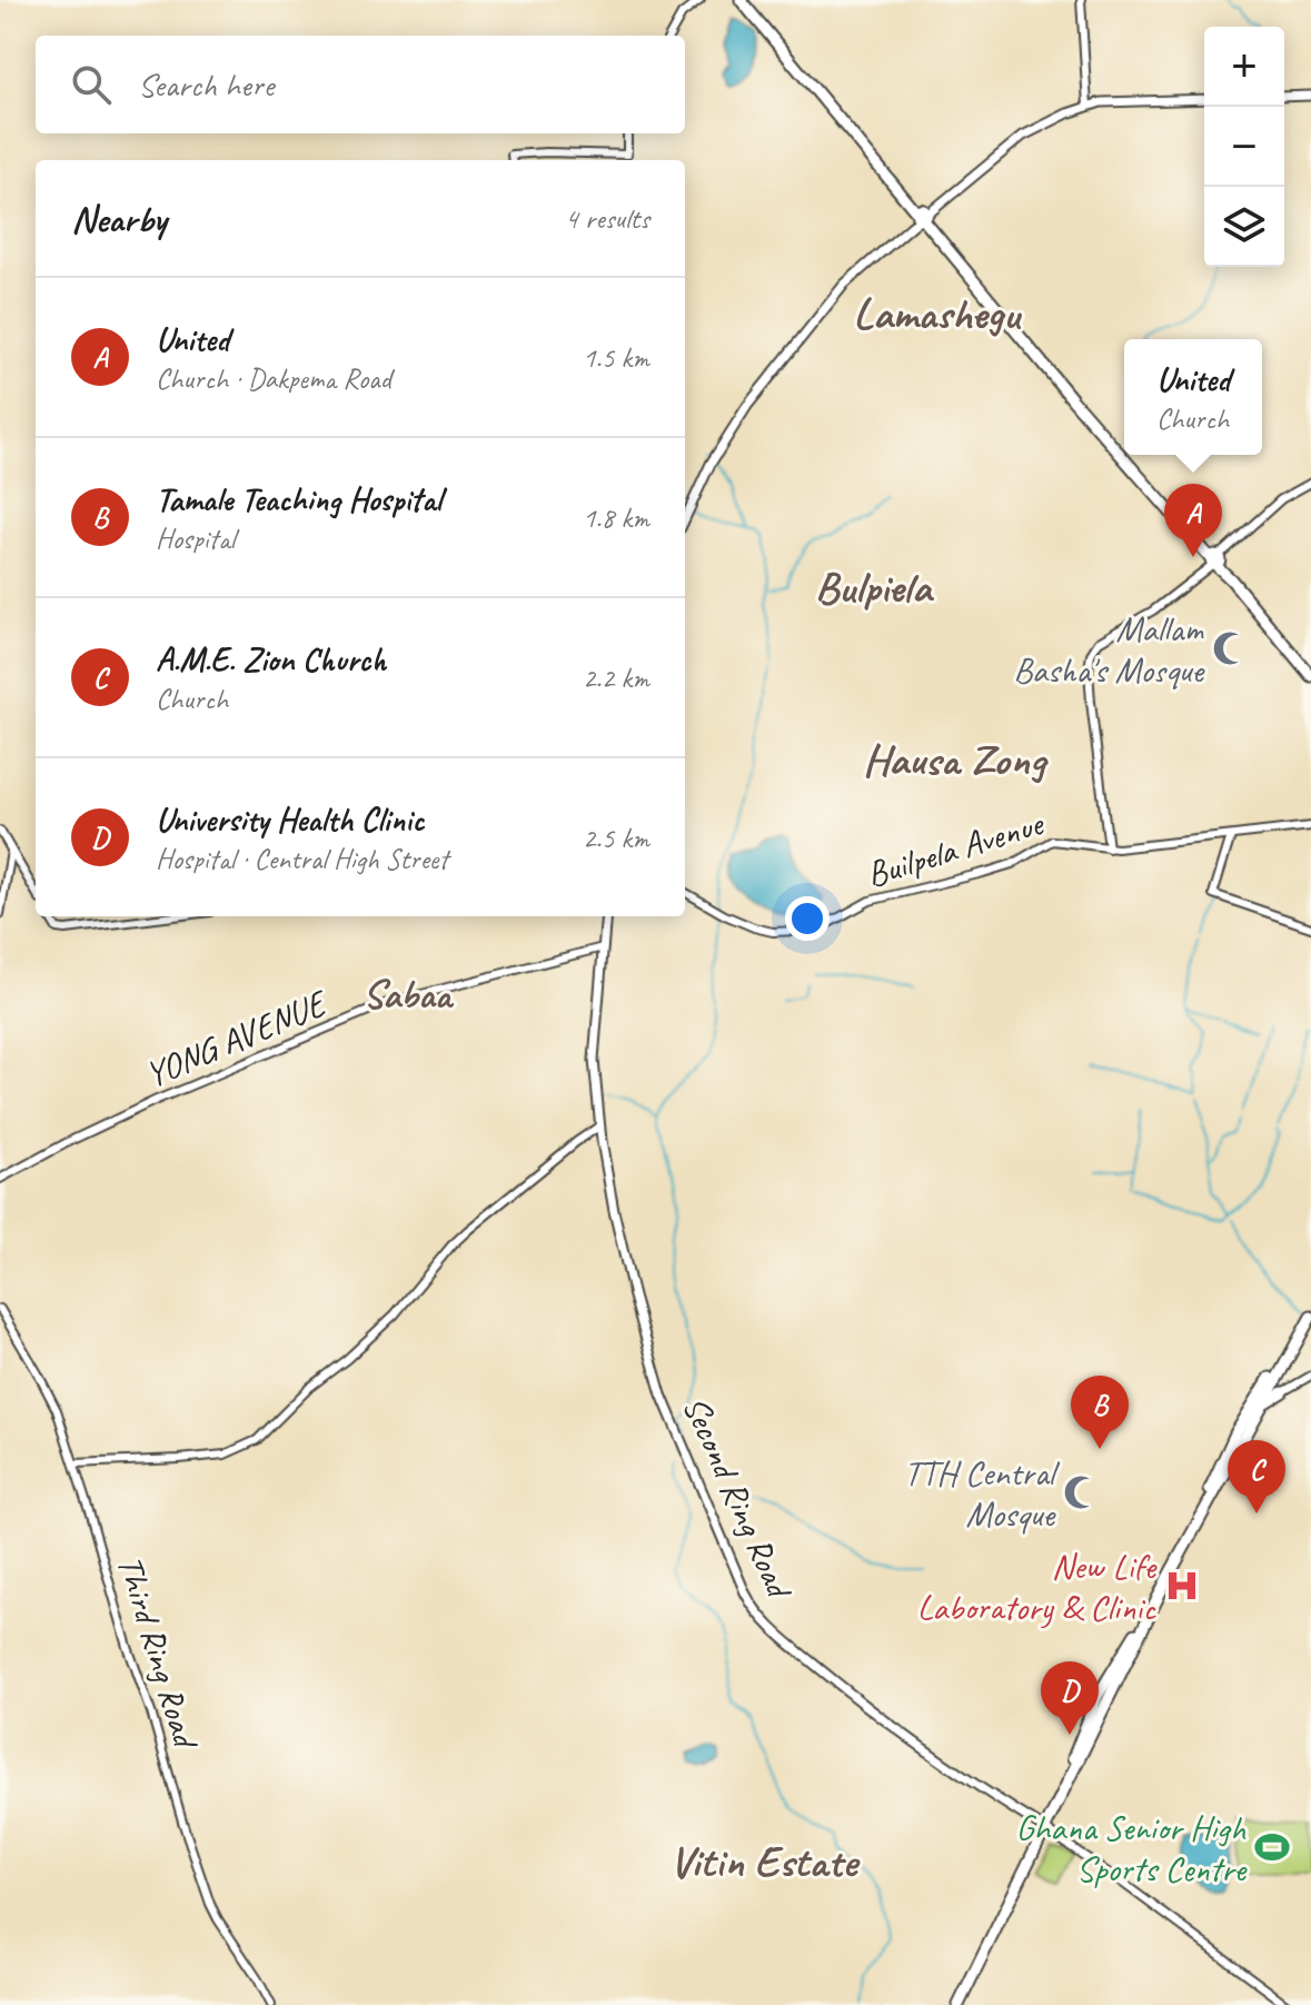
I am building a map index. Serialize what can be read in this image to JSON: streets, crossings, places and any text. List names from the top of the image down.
{
  "streets": {
    "main road": ["Second Ring Road"],
    "street": ["Builpela Avenue", "YONG AVENUE", "Third Ring Road"]
  },
  "crossings": [
    ["YONG AVENUE", "Second Ring Road"]
  ],
  "districts": [
    "Lamashegu",
    "Bulpiela",
    "Hausa Zong",
    "Sabaa",
    "Vitin Estate"
  ],
  "places": {
    "mosque": ["Mallam Basha's Mosque", "TTH Central Mosque"],
    "hospital": ["New Life Laboratory & Clinic"],
    "sports": ["Ghana Senior High Sports Centre"]
  },
  "page": {
    "map_buttons": ["+", "−"],
    "search": "Search here",
    "heading": ["Nearby", "4 results"],
    "list": [
      {
        "mark": "A",
        "name": "United",
        "note": "Church · Dakpema Road",
        "value": "1.5 km"
      },
      {
        "mark": "B",
        "name": "Tamale Teaching Hospital",
        "note": "Hospital",
        "value": "1.8 km"
      },
      {
        "mark": "C",
        "name": "A.M.E. Zion Church",
        "note": "Church",
        "value": "2.2 km"
      },
      {
        "mark": "D",
        "name": "University Health Clinic",
        "note": "Hospital · Central High Street",
        "value": "2.5 km"
      }
    ],
    "popup": ["United", "Church"],
    "pins": [
      "A",
      "B",
      "C",
      "D"
    ]
  }
}
